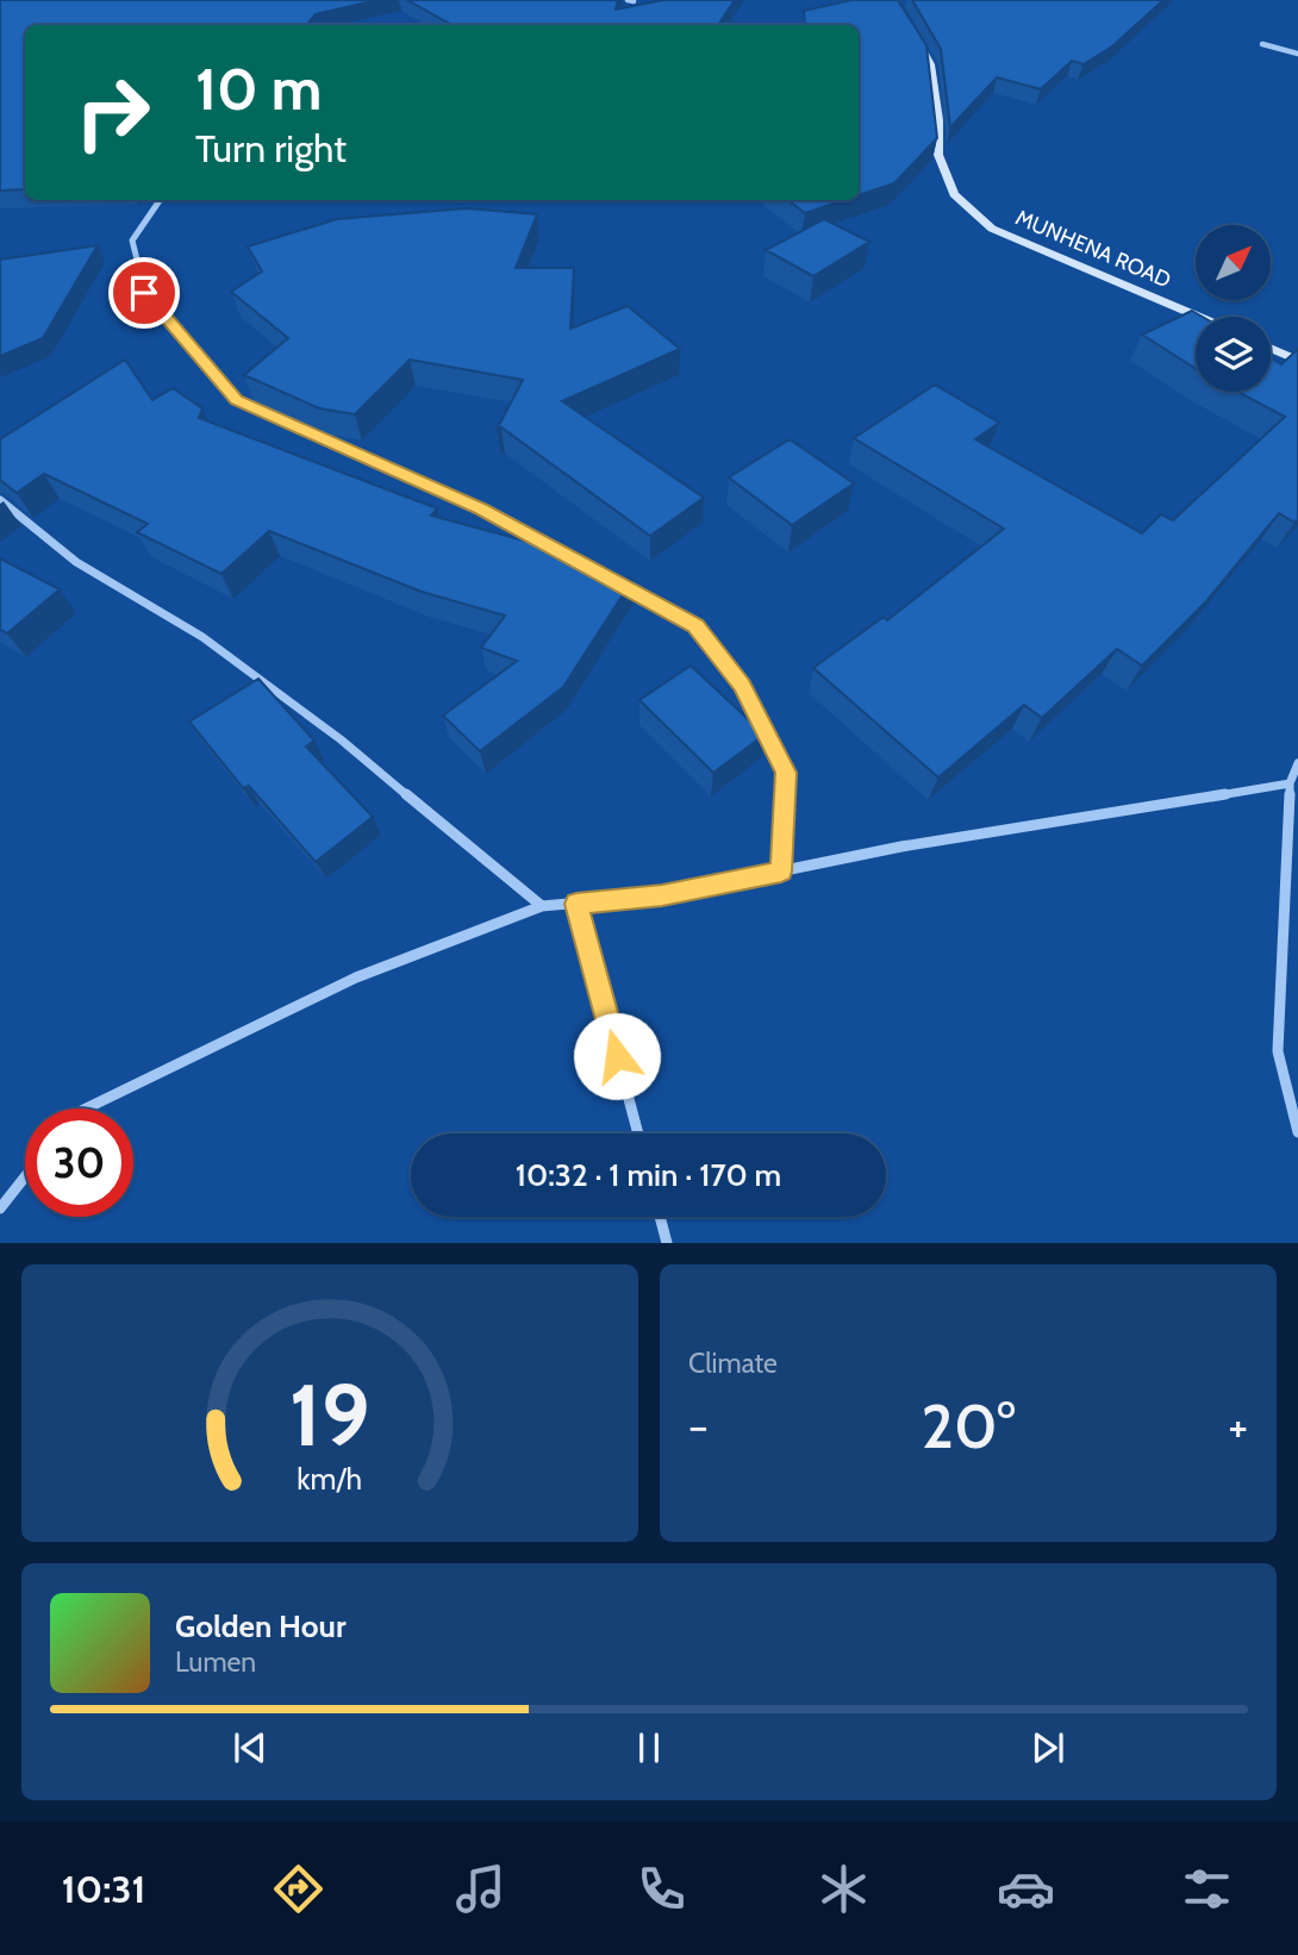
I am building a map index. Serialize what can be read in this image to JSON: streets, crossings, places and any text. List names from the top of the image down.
{
  "streets": {
    "street": ["MUNHENA ROAD"]
  },
  "north": "top right",
  "page": {
    "turn": ["10 m", "Turn right"],
    "limit": "30",
    "trip": "10:32 · 1 min · 170 m",
    "tile": "Climate",
    "heat": ["−", "20°", "+"],
    "song": ["Golden Hour", "Lumen"],
    "tabs": "10:31",
    "gauge": ["19", "km/h"]
  }
}
